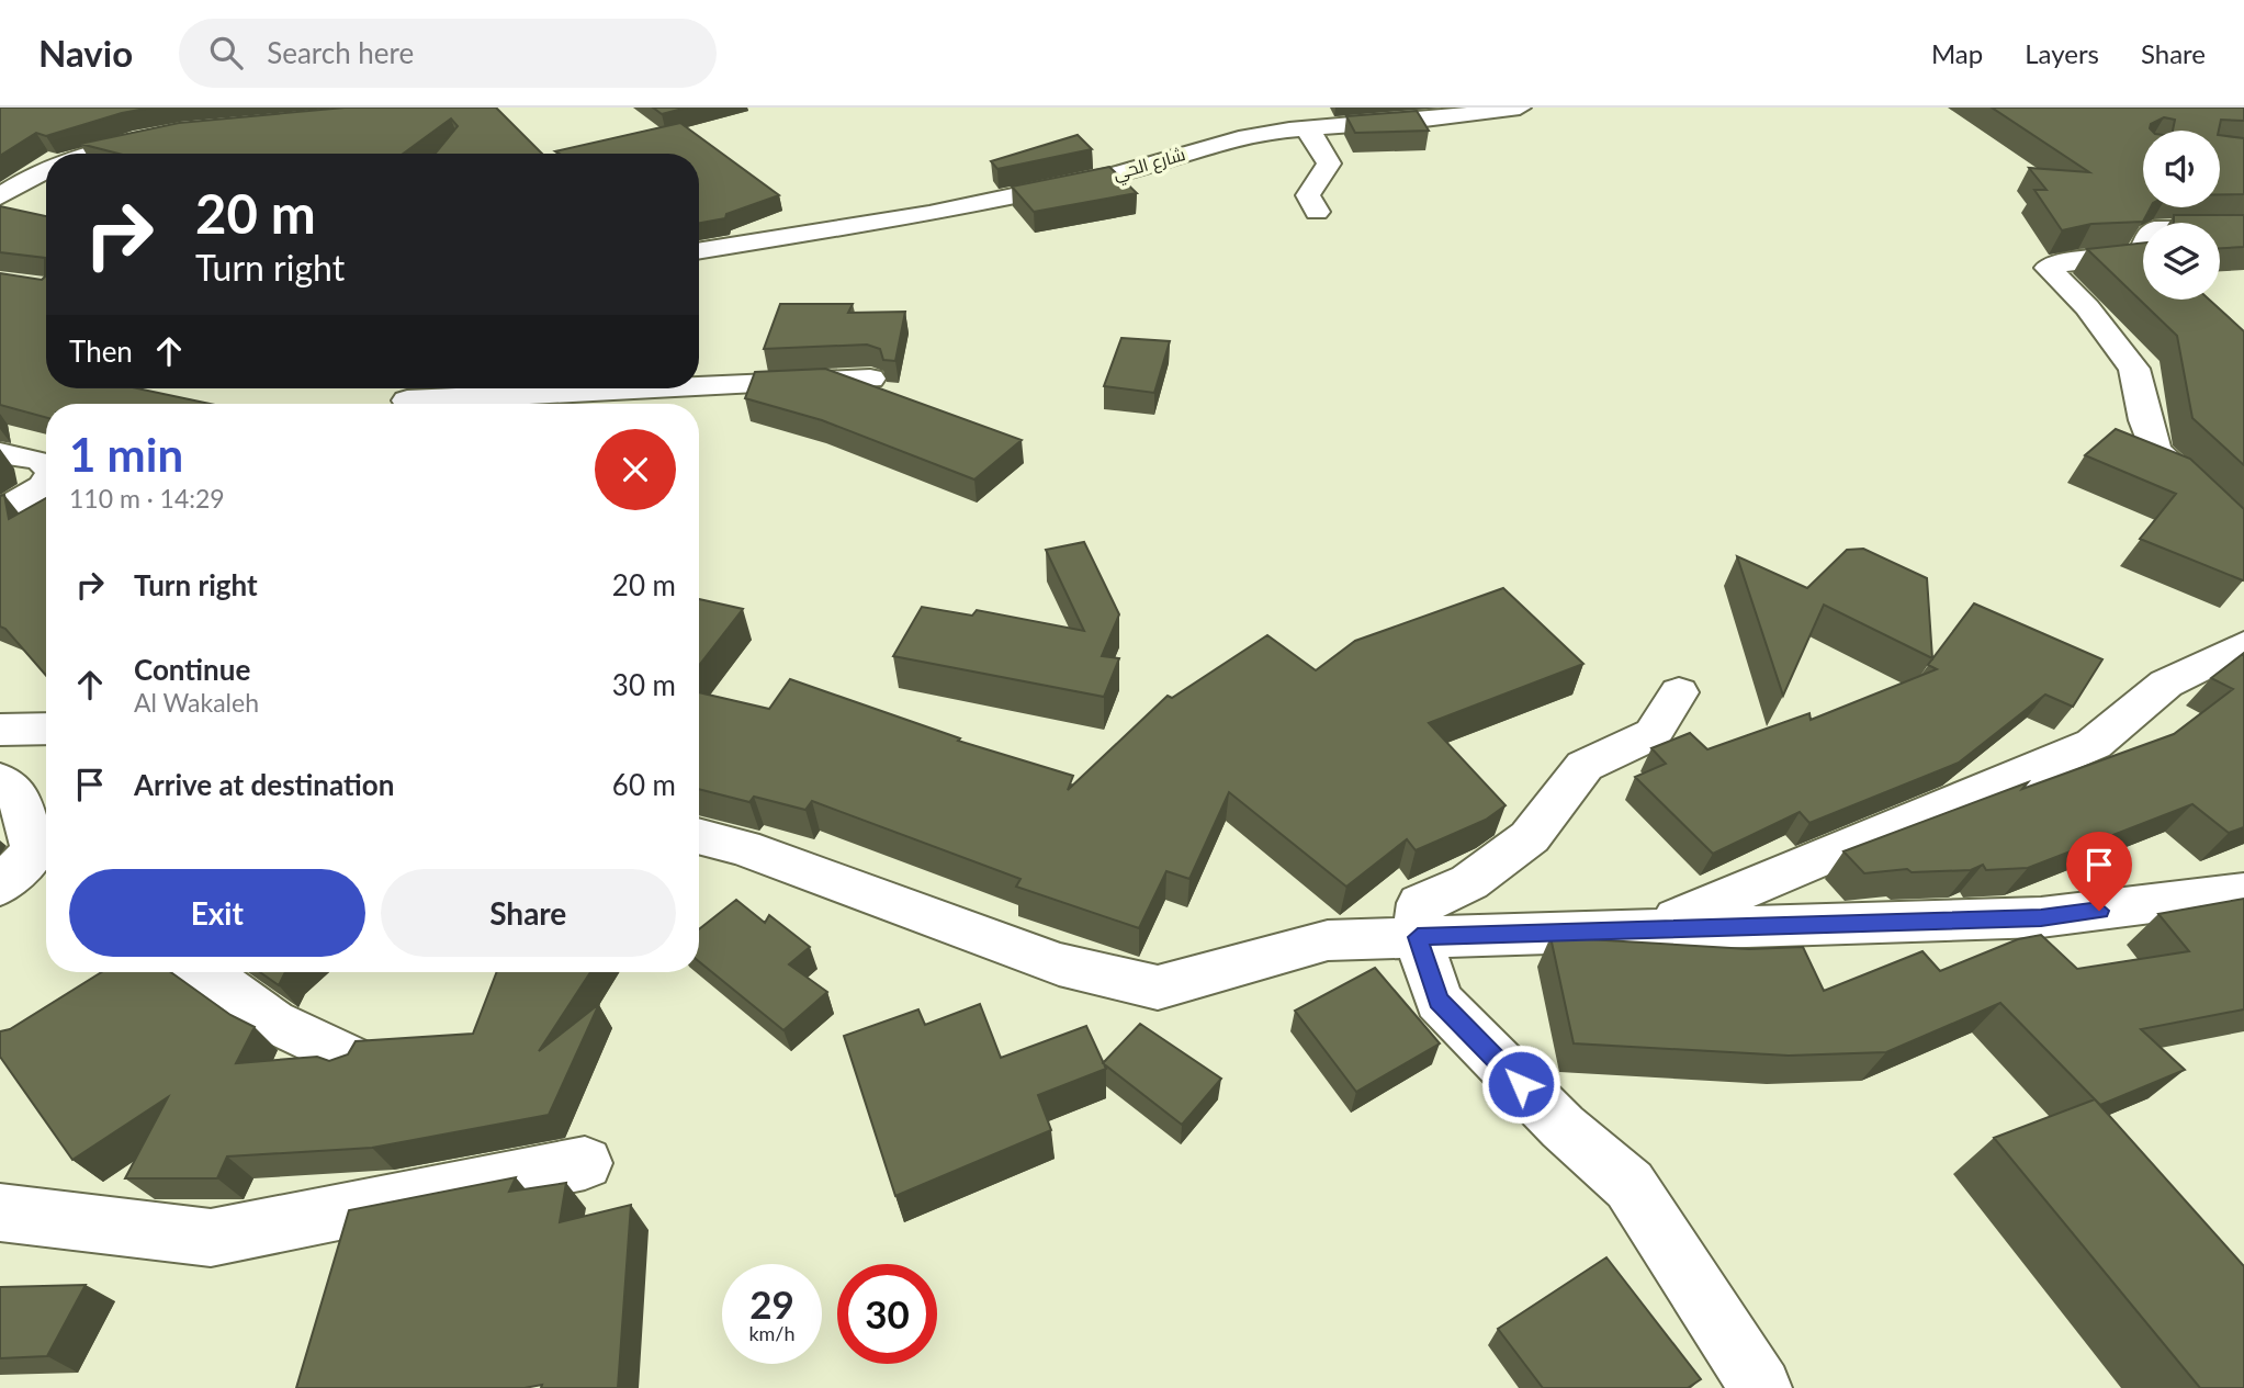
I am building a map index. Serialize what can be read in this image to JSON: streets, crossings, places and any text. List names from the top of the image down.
{
  "streets": {
    "street": ["شارع الحي"]
  },
  "page": {
    "header": "Navio",
    "search": "Search here",
    "nav": ["Map", "Layers", "Share"],
    "turn": ["20 m", "Turn right"],
    "then": "Then",
    "heading": ["1 min", "110 m · 14:29"],
    "list": [
      {
        "name": "Turn right",
        "value": "20 m"
      },
      {
        "name": "Continue",
        "note": "Al Wakaleh",
        "value": "30 m"
      },
      {
        "name": "Arrive at destination",
        "value": "60 m"
      }
    ],
    "buttons": ["Exit", "Share"],
    "speed": "29 km/h",
    "limit": "30"
  }
}
